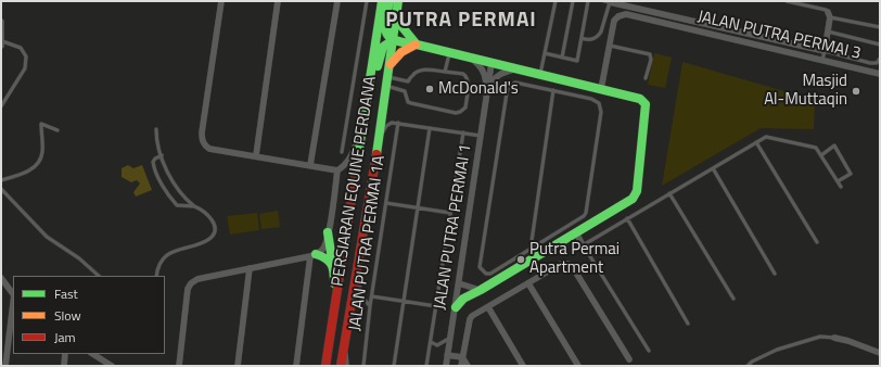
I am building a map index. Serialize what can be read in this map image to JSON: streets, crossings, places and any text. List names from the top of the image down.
{
  "streets": {
    "street": ["JALAN PUTRA PERMAI 3", "PERSIARAN EQUINE PERDANA", "JALAN PUTRA PERMAI 1"],
    "lane": ["JALAN PUTRA PERMAI 1A"]
  },
  "crossings": [
    ["PERSIARAN EQUINE PERDANA", "JALAN PUTRA PERMAI 1A"]
  ],
  "districts": ["PUTRA PERMAI"],
  "places": ["McDonald's", "Masjid Al-Muttaqin", "Putra Permai Apartment"],
  "legend": ["Fast", "Slow", "Jam"]
}
